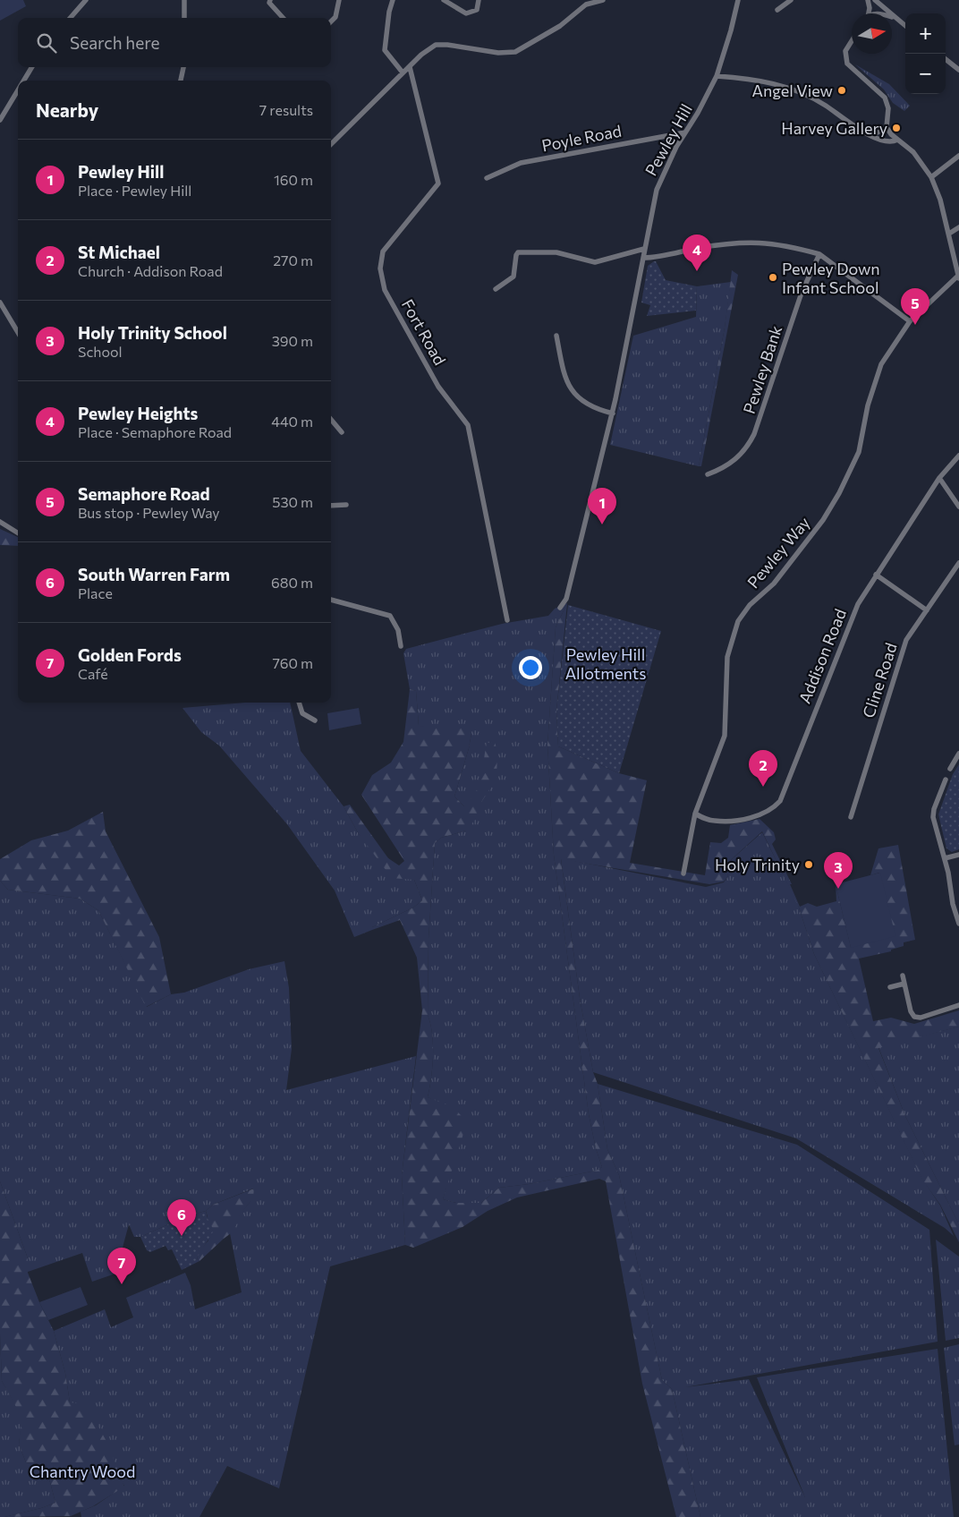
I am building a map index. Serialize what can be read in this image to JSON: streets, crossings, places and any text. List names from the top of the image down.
{
  "streets": {
    "street": [
      "Poyle Road",
      "Pewley Hill",
      "Fort Road",
      "Pewley Bank",
      "Pewley Way",
      "Addison Road",
      "Cline Road"
    ]
  },
  "crossings": [
    ["Poyle Road", "Pewley Hill"],
    ["Pewley Way", "Addison Road"]
  ],
  "parks": ["Pewley Hill Allotments", "Chantry Wood"],
  "places": [
    "Angel View",
    "Harvey Gallery",
    "Pewley Down Infant School",
    "Holy Trinity"
  ],
  "north": "right",
  "page": {
    "map_buttons": ["+", "−"],
    "search": "Search here",
    "heading": ["Nearby", "7 results"],
    "list": [
      {
        "mark": "1",
        "name": "Pewley Hill",
        "note": "Place · Pewley Hill",
        "value": "160 m"
      },
      {
        "mark": "2",
        "name": "St Michael",
        "note": "Church · Addison Road",
        "value": "270 m"
      },
      {
        "mark": "3",
        "name": "Holy Trinity School",
        "note": "School",
        "value": "390 m"
      },
      {
        "mark": "4",
        "name": "Pewley Heights",
        "note": "Place · Semaphore Road",
        "value": "440 m"
      },
      {
        "mark": "5",
        "name": "Semaphore Road",
        "note": "Bus stop · Pewley Way",
        "value": "530 m"
      },
      {
        "mark": "6",
        "name": "South Warren Farm",
        "note": "Place",
        "value": "680 m"
      },
      {
        "mark": "7",
        "name": "Golden Fords",
        "note": "Café",
        "value": "760 m"
      }
    ],
    "pins": [
      "4",
      "5",
      "1",
      "2",
      "3",
      "6",
      "7"
    ]
  }
}
